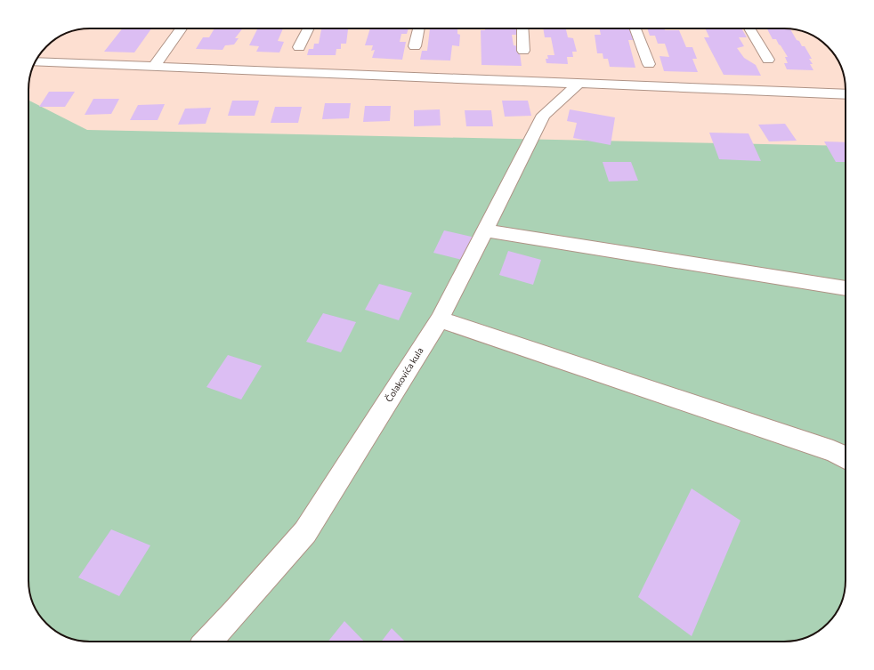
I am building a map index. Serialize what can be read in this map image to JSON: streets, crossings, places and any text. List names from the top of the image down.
{
  "streets": {
    "street": ["Čolakovića kula"]
  }
}
